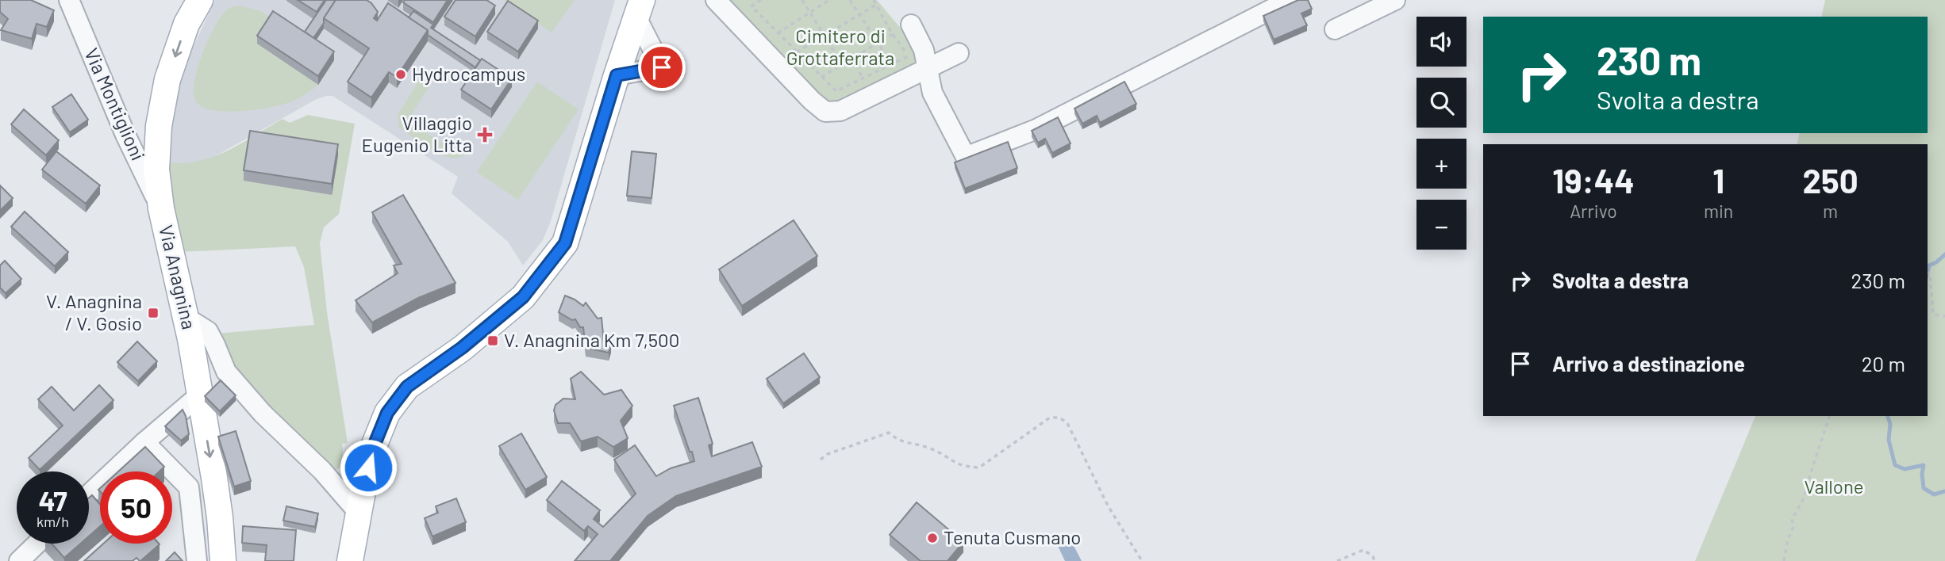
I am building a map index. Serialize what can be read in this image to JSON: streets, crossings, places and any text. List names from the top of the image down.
{
  "streets": {
    "main road": ["Via Anagnina"],
    "street": ["Via Montiglioni"]
  },
  "crossings": [
    ["Via Montiglioni", "Via Anagnina"]
  ],
  "one_way": ["Via Anagnina"],
  "parks": ["Cimitero di Grottaferrata", "Vallone"],
  "places": {
    "other": ["Hydrocampus", "Tenuta Cusmano"],
    "health": ["Villaggio Eugenio Litta"],
    "transit": ["V. Anagnina / V. Gosio", "V. Anagnina Km 7,500"]
  },
  "page": {
    "map_buttons": ["+", "−"],
    "turn": ["230 m", "Svolta a destra"],
    "eta": [
      "19:44",
      "Arrivo",
      "1",
      "min",
      "250",
      "m"
    ],
    "list": [
      {
        "name": "Svolta a destra",
        "value": "230 m"
      },
      {
        "name": "Arrivo a destinazione",
        "value": "20 m"
      }
    ],
    "speed": "47 km/h",
    "limit": "50"
  }
}
